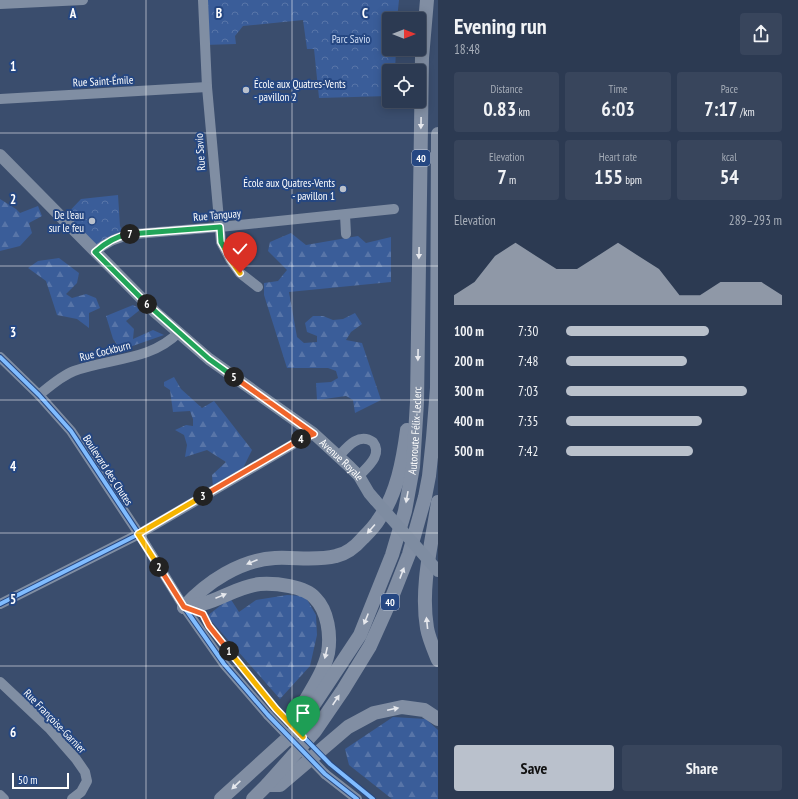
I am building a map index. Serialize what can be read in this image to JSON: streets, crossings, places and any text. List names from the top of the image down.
{
  "streets": {
    "highway": ["40", "Autoroute Félix-Leclerc"],
    "main road": ["Avenue Royale"],
    "street": [
      "Rue Saint-Émile",
      "Rue Savio",
      "Rue Tanguay",
      "Rue Cockburn",
      "Boulevard des Chutes",
      "Rue Françoise-Garnier"
    ]
  },
  "crossings": [
    ["Rue Saint-Émile", "Rue Savio"],
    ["Rue Savio", "Rue Tanguay"],
    ["Rue Tanguay", "Avenue Royale"],
    ["Rue Cockburn", "Avenue Royale"],
    ["Rue Cockburn", "Boulevard des Chutes"]
  ],
  "parks": ["Parc Savio"],
  "places": ["École aux Quatres-Vents - pavillon 2", "École aux Quatres-Vents - pavillon 1", "De l’eau sur le feu"],
  "scale_bar": "50 m",
  "north": "right",
  "page": {
    "heading": ["Evening run", "18:48"],
    "stats": [
      ["Distance", "0.83 km"],
      ["Time", "6:03"],
      ["Pace", "7:17 /km"],
      ["Elevation", "7 m"],
      ["Heart rate", "155 bpm"],
      ["kcal", "54"]
    ],
    "chart": ["Elevation", "289–293 m"],
    "pins": [
      "7",
      "6",
      "5",
      "4",
      "3",
      "2",
      "1"
    ],
    "list": [
      {
        "name": "100 m",
        "note": "7:30"
      },
      {
        "name": "200 m",
        "note": "7:48"
      },
      {
        "name": "300 m",
        "note": "7:03"
      },
      {
        "name": "400 m",
        "note": "7:35"
      },
      {
        "name": "500 m",
        "note": "7:42"
      }
    ],
    "buttons": ["Save", "Share"],
    "scale": "50 m"
  },
  "grid": {
    "columns": ["A", "B", "C"],
    "rows": [
      "1",
      "2",
      "3",
      "4",
      "5",
      "6"
    ]
  }
}
